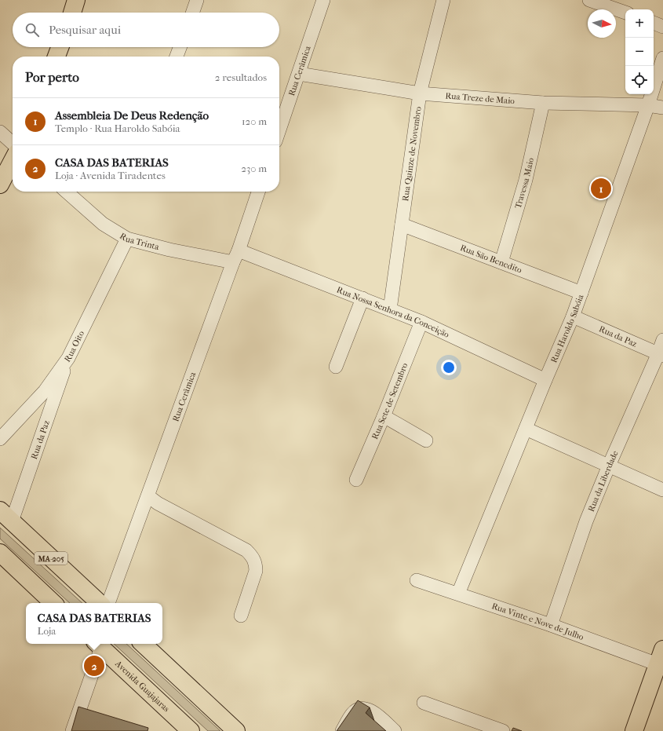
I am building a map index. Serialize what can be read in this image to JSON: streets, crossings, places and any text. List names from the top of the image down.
{
  "streets": {
    "main road": ["MA-205", "Avenida Guajajaras"],
    "street": [
      "Rua Cerâmica",
      "Rua Treze de Maio",
      "Rua Quinze de Novembro",
      "Travessa Maio",
      "Rua Trinta",
      "Rua São Benedito",
      "Rua Nossa Senhora da Conceição",
      "Rua Haroldo Sabóia",
      "Rua da Paz",
      "Rua Oito",
      "Rua Sete de Setembro",
      "Rua da Liberdade",
      "Rua Vinte e Nove de Julho"
    ]
  },
  "crossings": [
    ["Rua Cerâmica", "Rua Treze de Maio"],
    ["Rua Cerâmica", "Rua Trinta"],
    ["Rua Cerâmica", "Rua Nossa Senhora da Conceição"],
    ["Rua Treze de Maio", "Rua Quinze de Novembro"],
    ["Rua Treze de Maio", "Travessa Maio"],
    ["Rua Treze de Maio", "Rua Haroldo Sabóia"],
    ["Rua Quinze de Novembro", "Rua São Benedito"],
    ["Rua Quinze de Novembro", "Rua Nossa Senhora da Conceição"],
    ["Travessa Maio", "Rua São Benedito"],
    ["Rua Trinta", "Rua Nossa Senhora da Conceição"],
    ["Rua Trinta", "Rua Oito"],
    ["Rua São Benedito", "Rua Haroldo Sabóia"],
    ["Rua Nossa Senhora da Conceição", "Rua Haroldo Sabóia"],
    ["Rua Nossa Senhora da Conceição", "Rua Sete de Setembro"],
    ["Rua Haroldo Sabóia", "Rua da Paz"],
    ["Rua Haroldo Sabóia", "Rua Vinte e Nove de Julho"],
    ["Rua da Paz", "Rua Oito"],
    ["Rua da Paz", "Rua da Liberdade"],
    ["Rua da Paz", "MA-205"],
    ["Rua da Liberdade", "Rua Vinte e Nove de Julho"]
  ],
  "north": "right",
  "page": {
    "map_buttons": ["+", "−"],
    "search": "Pesquisar aqui",
    "heading": ["Por perto", "2 resultados"],
    "list": [
      {
        "mark": "1",
        "name": "Assembleia De Deus Redenção",
        "note": "Templo · Rua Haroldo Sabóia",
        "value": "120 m"
      },
      {
        "mark": "2",
        "name": "CASA DAS BATERIAS",
        "note": "Loja · Avenida Tiradentes",
        "value": "230 m"
      }
    ],
    "pins": ["1", "2"],
    "popup": ["CASA DAS BATERIAS", "Loja"]
  }
}
